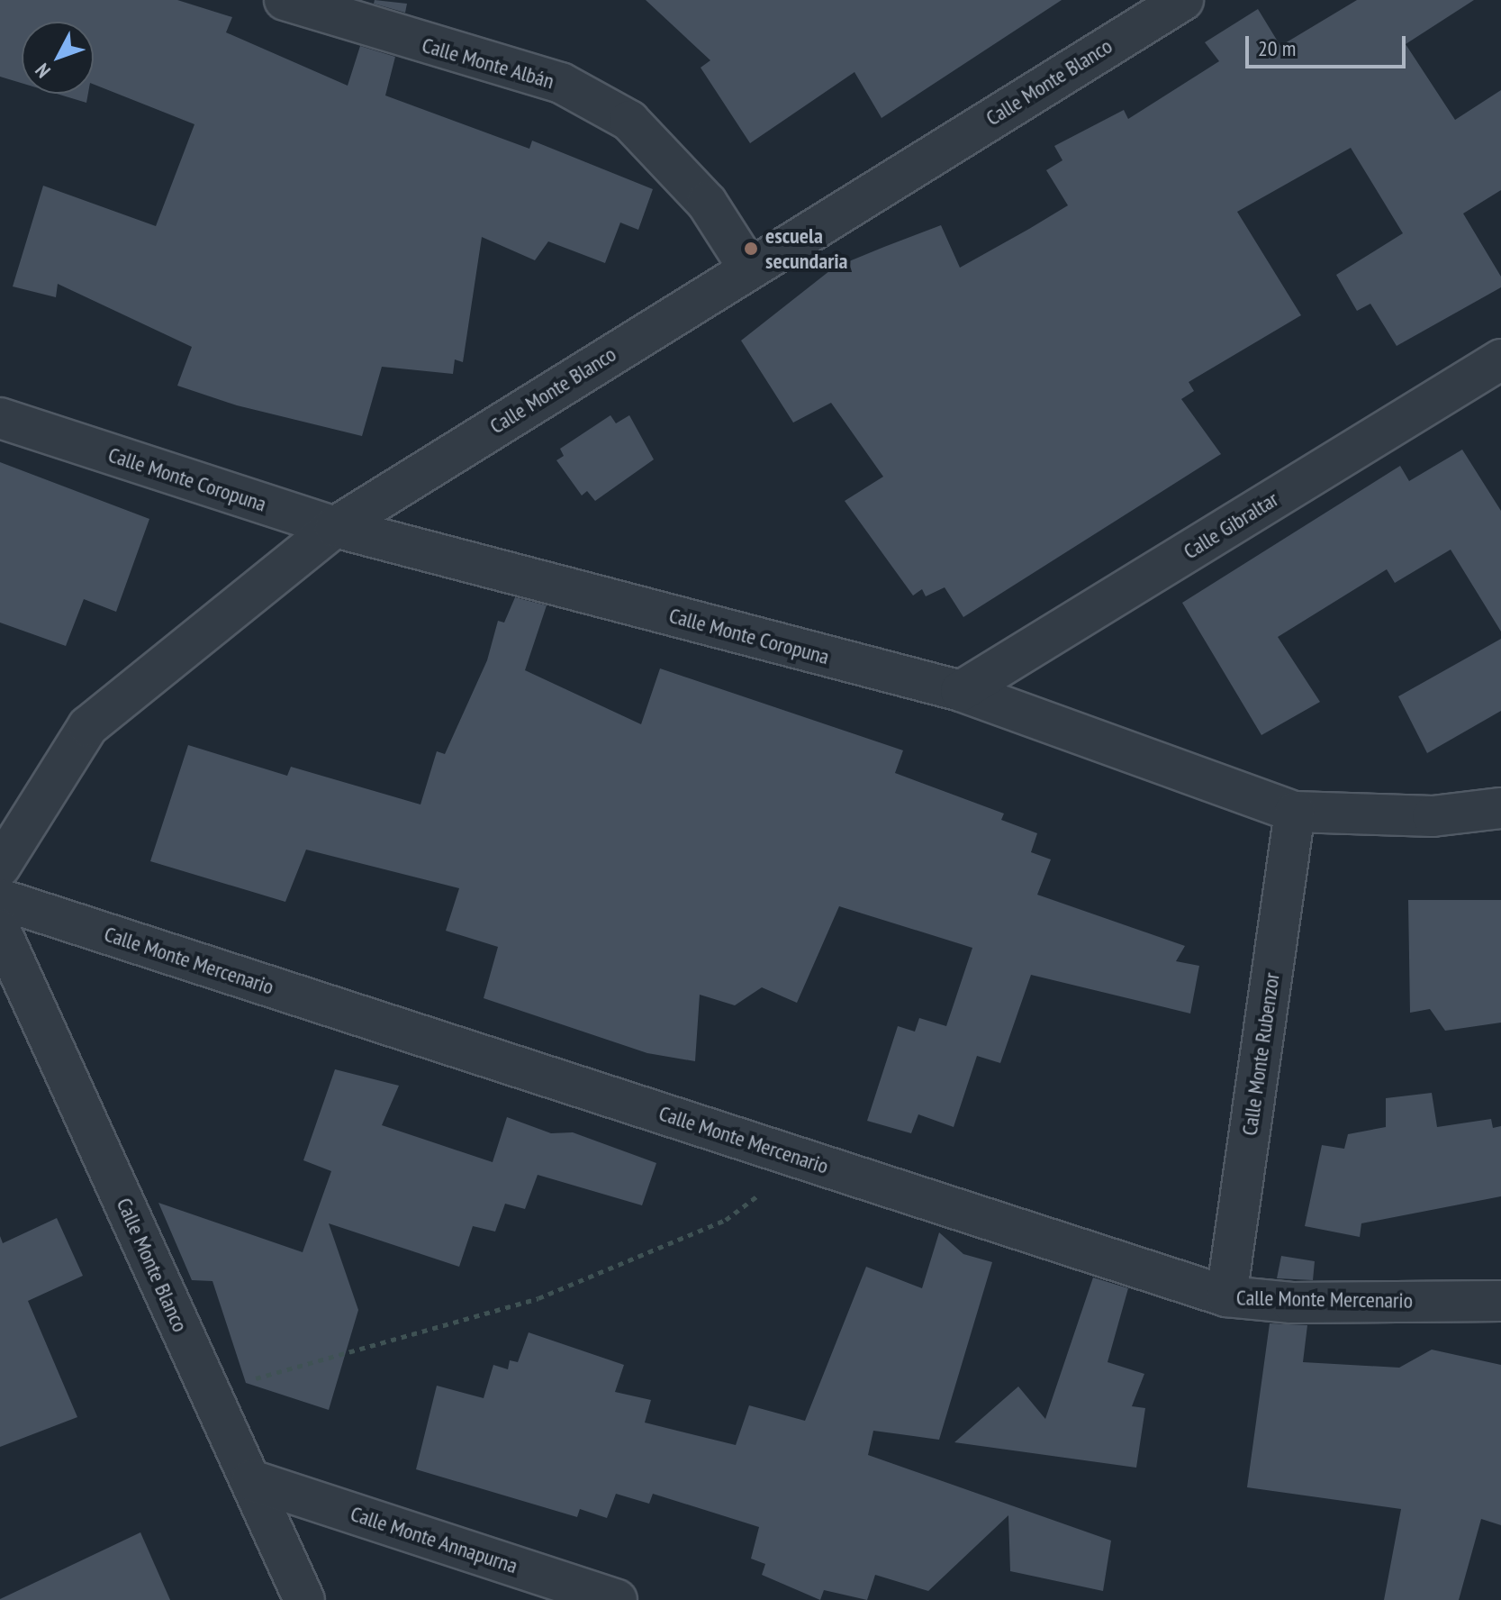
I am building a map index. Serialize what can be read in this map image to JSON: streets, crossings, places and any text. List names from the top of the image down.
{
  "streets": {
    "street": [
      "Calle Monte Albán",
      "Calle Monte Blanco",
      "Calle Monte Coropuna",
      "Calle Gibraltar",
      "Calle Monte Mercenario",
      "Calle Monte Rubenzor",
      "Calle Monte Annapurna"
    ]
  },
  "crossings": [
    ["Calle Monte Albán", "Calle Monte Blanco"],
    ["Calle Monte Blanco", "Calle Monte Coropuna"],
    ["Calle Monte Blanco", "Calle Monte Annapurna"],
    ["Calle Monte Coropuna", "Calle Gibraltar"],
    ["Calle Monte Coropuna", "Calle Monte Rubenzor"],
    ["Calle Monte Mercenario", "Calle Monte Rubenzor"]
  ],
  "places": ["escuela secundaria"],
  "scale_bar": "20 m",
  "north": "bottom left"
}
